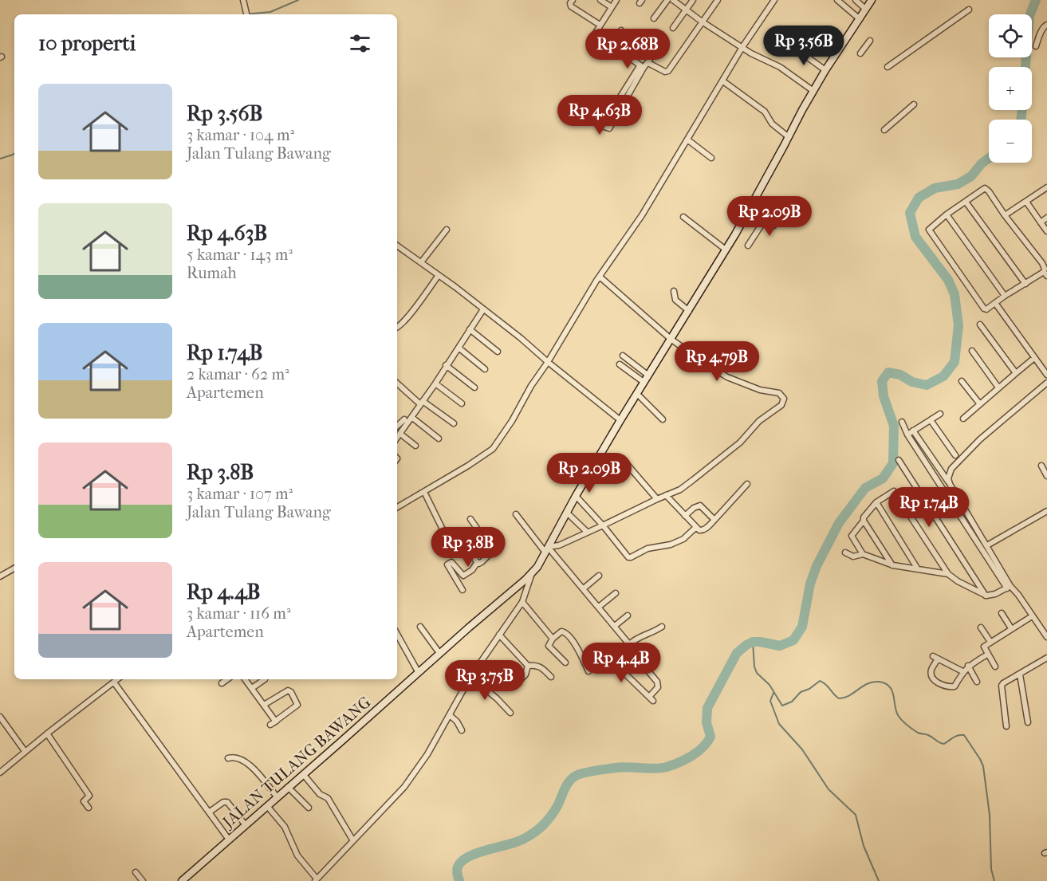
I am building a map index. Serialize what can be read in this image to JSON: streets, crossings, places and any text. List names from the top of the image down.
{
  "streets": {
    "street": ["JALAN TULANG BAWANG"]
  },
  "page": {
    "map_buttons": ["+", "−"],
    "heading": "10 properti",
    "price": [
      "Rp 3.56B",
      "Rp 2.68B",
      "Rp 4.63B",
      "Rp 2.09B",
      "Rp 4.79B",
      "Rp 2.09B",
      "Rp 1.74B",
      "Rp 3.8B",
      "Rp 4.4B",
      "Rp 3.75B"
    ],
    "list": [
      {
        "name": "Rp 3.56B",
        "note": "3 kamar · 104 m² · Jalan Tulang Bawang"
      },
      {
        "name": "Rp 4.63B",
        "note": "5 kamar · 143 m² · Rumah"
      },
      {
        "name": "Rp 1.74B",
        "note": "2 kamar · 62 m² · Apartemen"
      },
      {
        "name": "Rp 3.8B",
        "note": "3 kamar · 107 m² · Jalan Tulang Bawang"
      },
      {
        "name": "Rp 4.4B",
        "note": "3 kamar · 116 m² · Apartemen"
      }
    ]
  }
}
